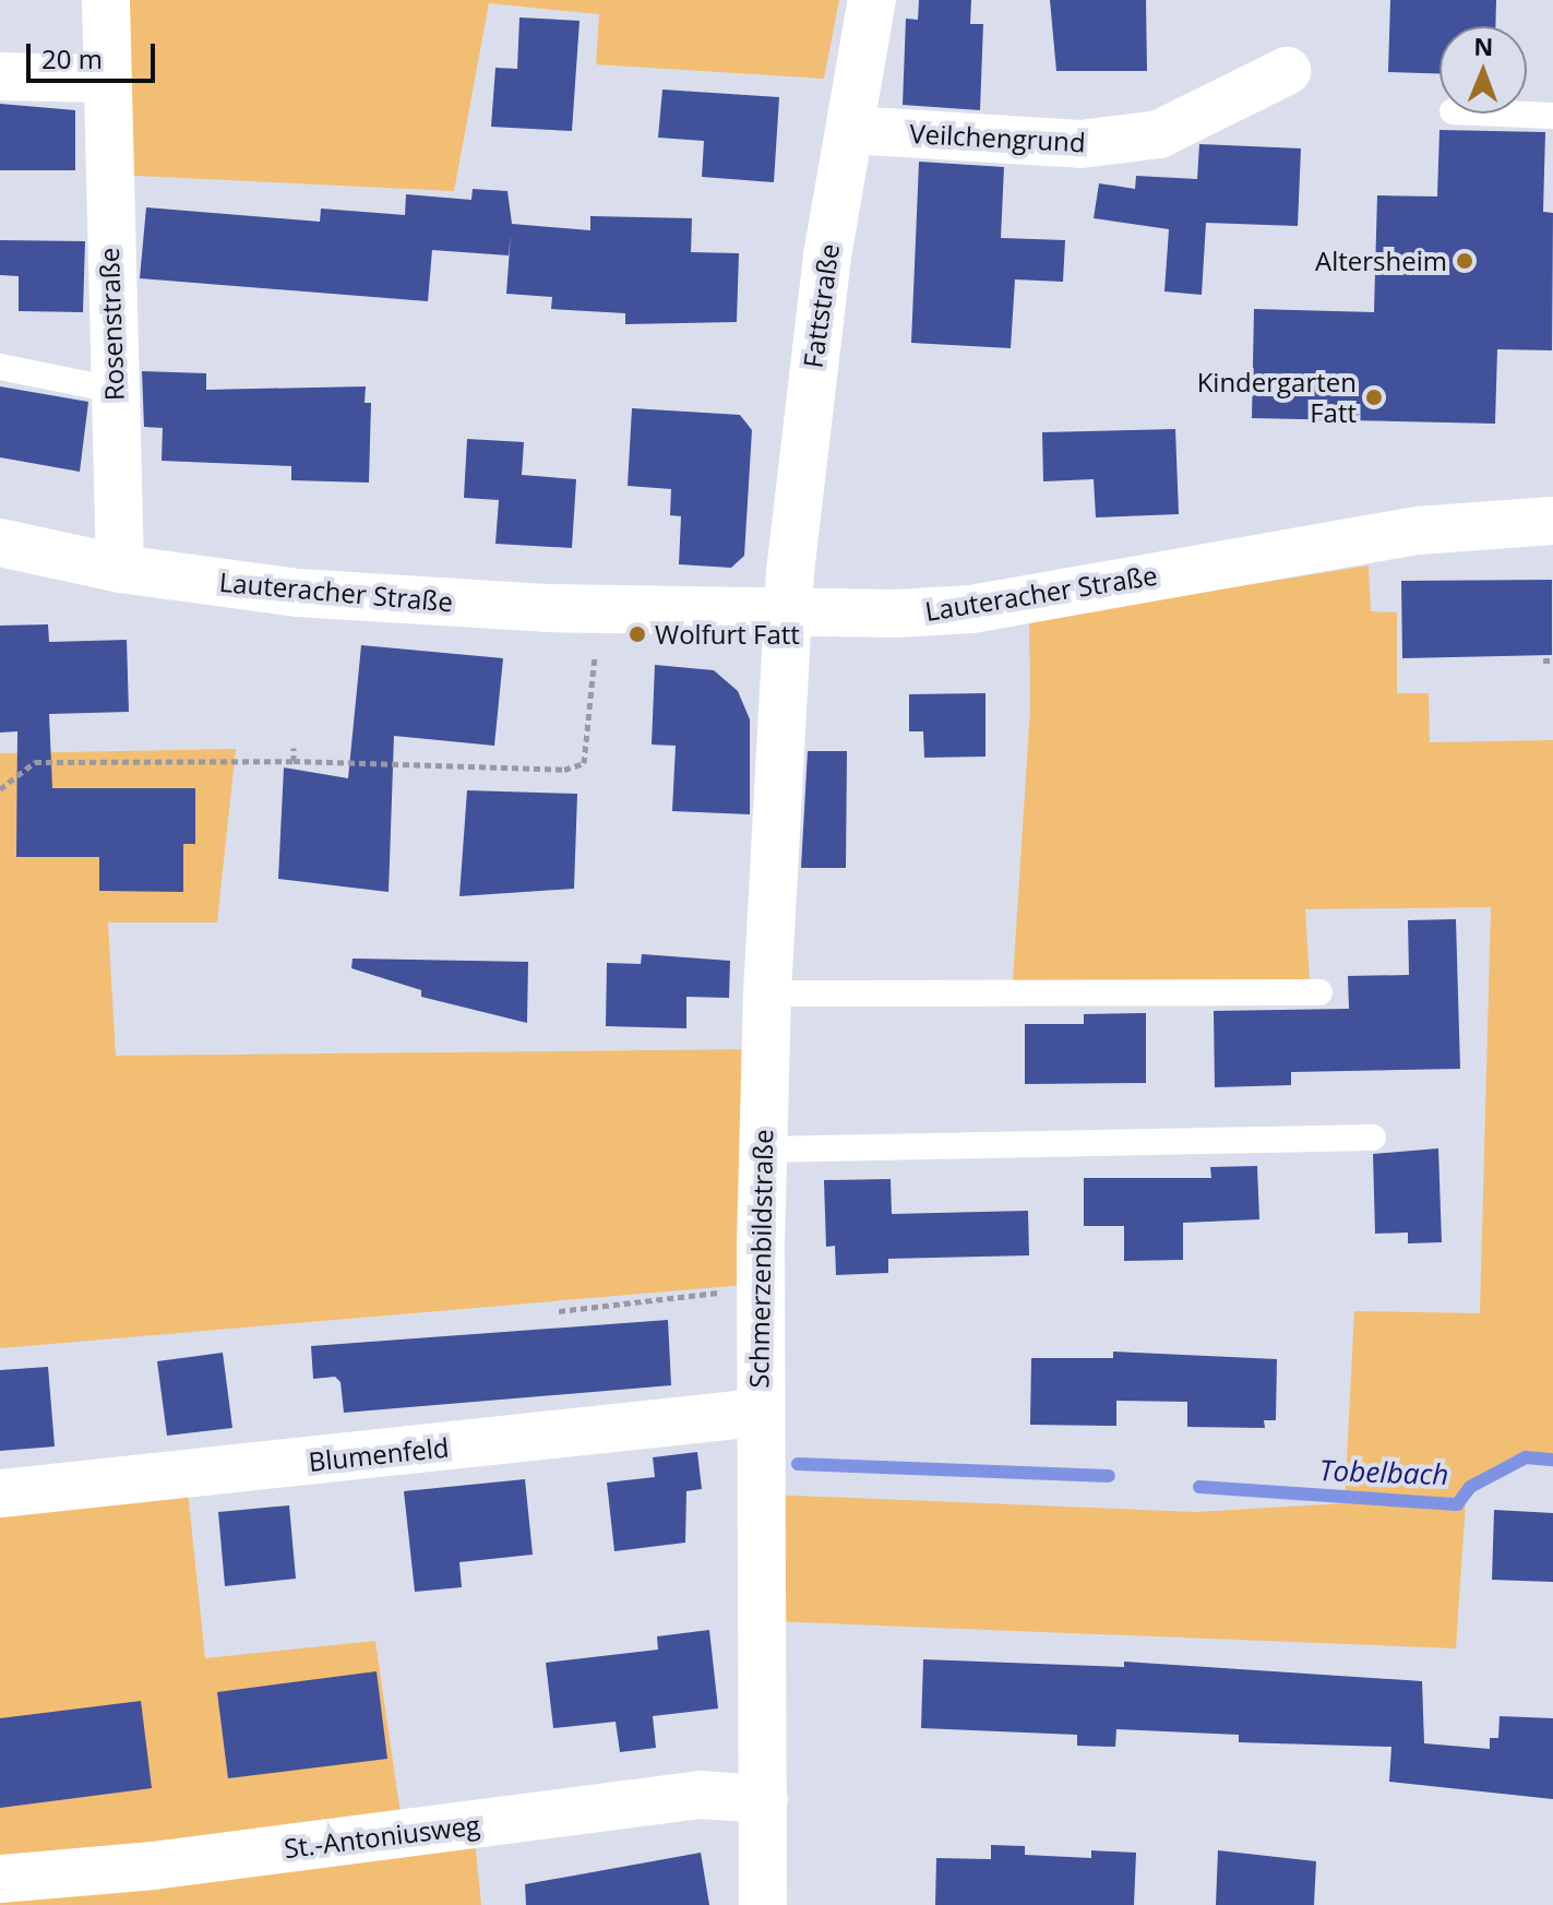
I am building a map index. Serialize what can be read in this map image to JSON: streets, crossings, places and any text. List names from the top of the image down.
{
  "streets": {
    "street": [
      "Veilchengrund",
      "Fattstraße",
      "Rosenstraße",
      "Lauteracher Straße",
      "Schmerzenbildstraße",
      "Blumenfeld",
      "St.-Antoniusweg"
    ]
  },
  "crossings": [
    ["Veilchengrund", "Fattstraße"],
    ["Fattstraße", "Lauteracher Straße"],
    ["Fattstraße", "Schmerzenbildstraße"],
    ["Rosenstraße", "Lauteracher Straße"],
    ["Lauteracher Straße", "Schmerzenbildstraße"],
    ["Schmerzenbildstraße", "Blumenfeld"],
    ["Schmerzenbildstraße", "St.-Antoniusweg"]
  ],
  "water": ["Tobelbach"],
  "places": ["Altersheim", "Kindergarten Fatt", "Wolfurt Fatt"],
  "scale_bar": "20 m",
  "north": "top"
}
